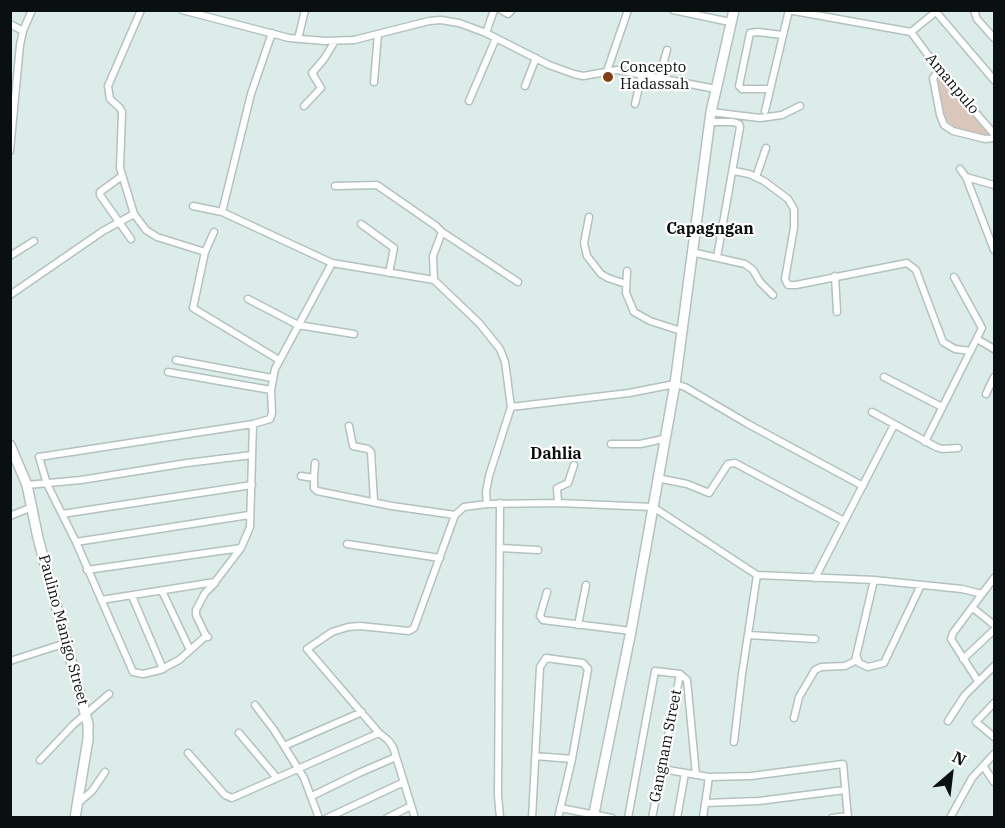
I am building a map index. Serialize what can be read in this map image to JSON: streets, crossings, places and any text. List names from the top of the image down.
{
  "streets": {
    "street": ["Amanpulo", "Paulino Manigo Street", "Gangnam Street"]
  },
  "districts": ["Capagngan", "Dahlia"],
  "places": ["Concepto Hadassah"],
  "north": "top right"
}
